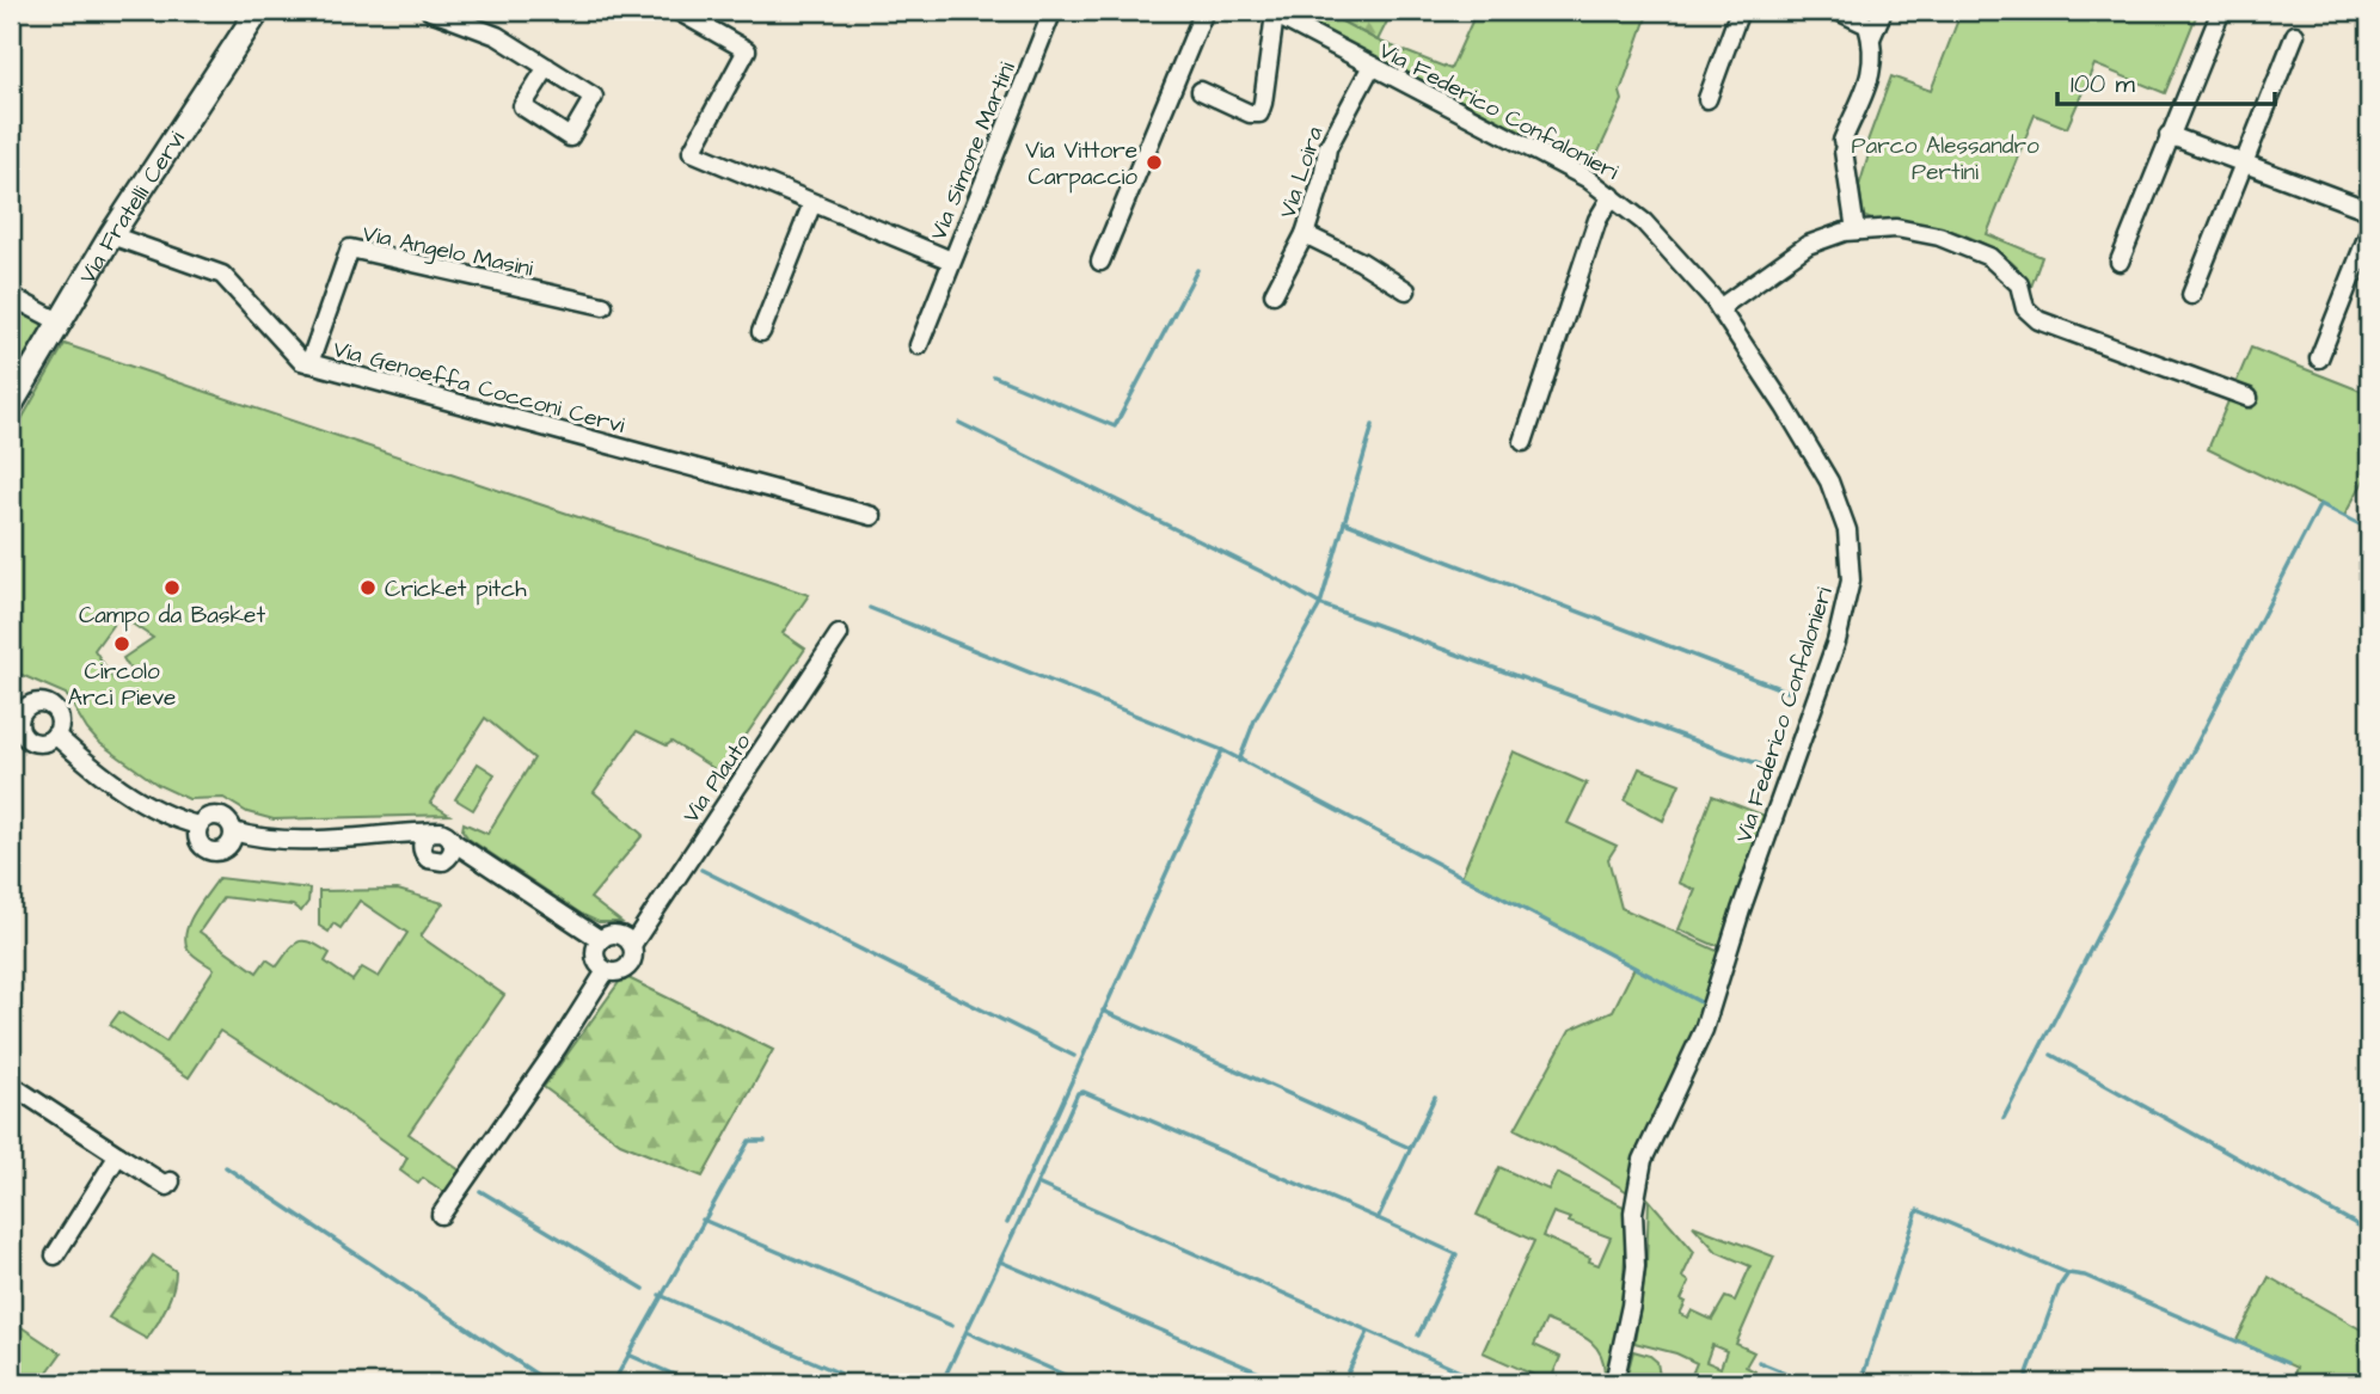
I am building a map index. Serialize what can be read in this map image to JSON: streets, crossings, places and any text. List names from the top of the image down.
{
  "streets": {
    "main road": ["Via Fratelli Cervi"],
    "street": [
      "Via Federico Confalonieri",
      "Via Simone Martini",
      "Via Loira",
      "Via Angelo Masini",
      "Via Genoeffa Cocconi Cervi",
      "Via Plauto"
    ]
  },
  "crossings": [
    ["Via Federico Confalonieri", "Via Loira"],
    ["Via Fratelli Cervi", "Via Genoeffa Cocconi Cervi"],
    ["Via Angelo Masini", "Via Genoeffa Cocconi Cervi"]
  ],
  "parks": ["Parco Alessandro Pertini"],
  "places": [
    "Via Vittore Carpaccio",
    "Campo da Basket",
    "Cricket pitch",
    "Circolo Arci Pieve"
  ],
  "scale_bar": "100 m"
}
